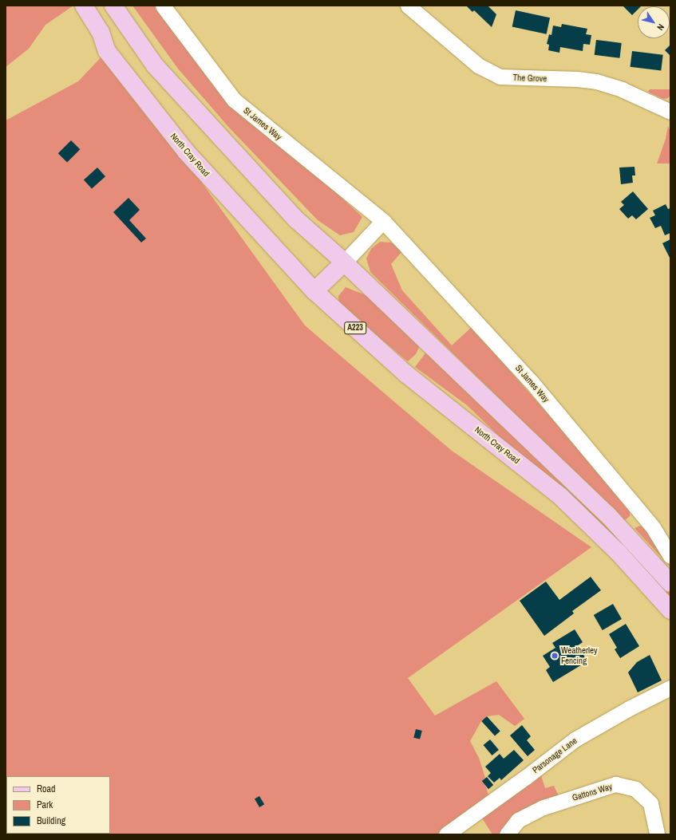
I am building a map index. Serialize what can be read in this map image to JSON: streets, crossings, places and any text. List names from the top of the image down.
{
  "streets": {
    "main road": ["North Cray Road", "A223"],
    "street": [
      "The Grove",
      "St James Way",
      "Parsonage Lane",
      "Gattons Way"
    ]
  },
  "places": ["Weatherley Fencing"],
  "legend": ["Road", "Park", "Building"],
  "north": "bottom right"
}
